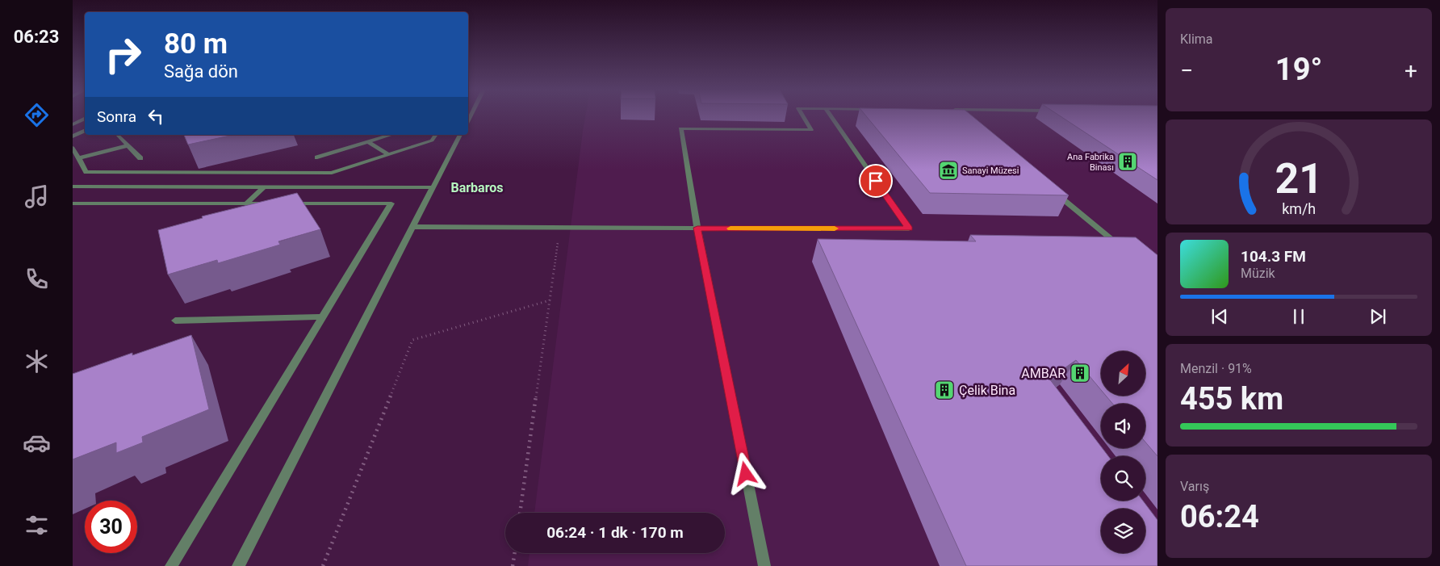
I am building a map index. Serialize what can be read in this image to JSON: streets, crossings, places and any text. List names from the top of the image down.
{
  "districts": ["Barbaros"],
  "places": {
    "building": ["Ana Fabrika Binası", "AMBAR", "Çelik Bina"],
    "museum": ["Sanayi Müzesi"]
  },
  "north": "top right",
  "page": {
    "tabs": "06:23",
    "tile": [
      "Klima",
      ["Menzil · 91%", "455 km"],
      ["Varış", "06:24"]
    ],
    "turn": ["80 m", "Sağa dön"],
    "heat": ["−", "19°", "+"],
    "then": "Sonra",
    "song": ["104.3 FM", "Müzik"],
    "limit": "30",
    "trip": "06:24 · 1 dk · 170 m",
    "gauge": ["21", "km/h"]
  }
}
